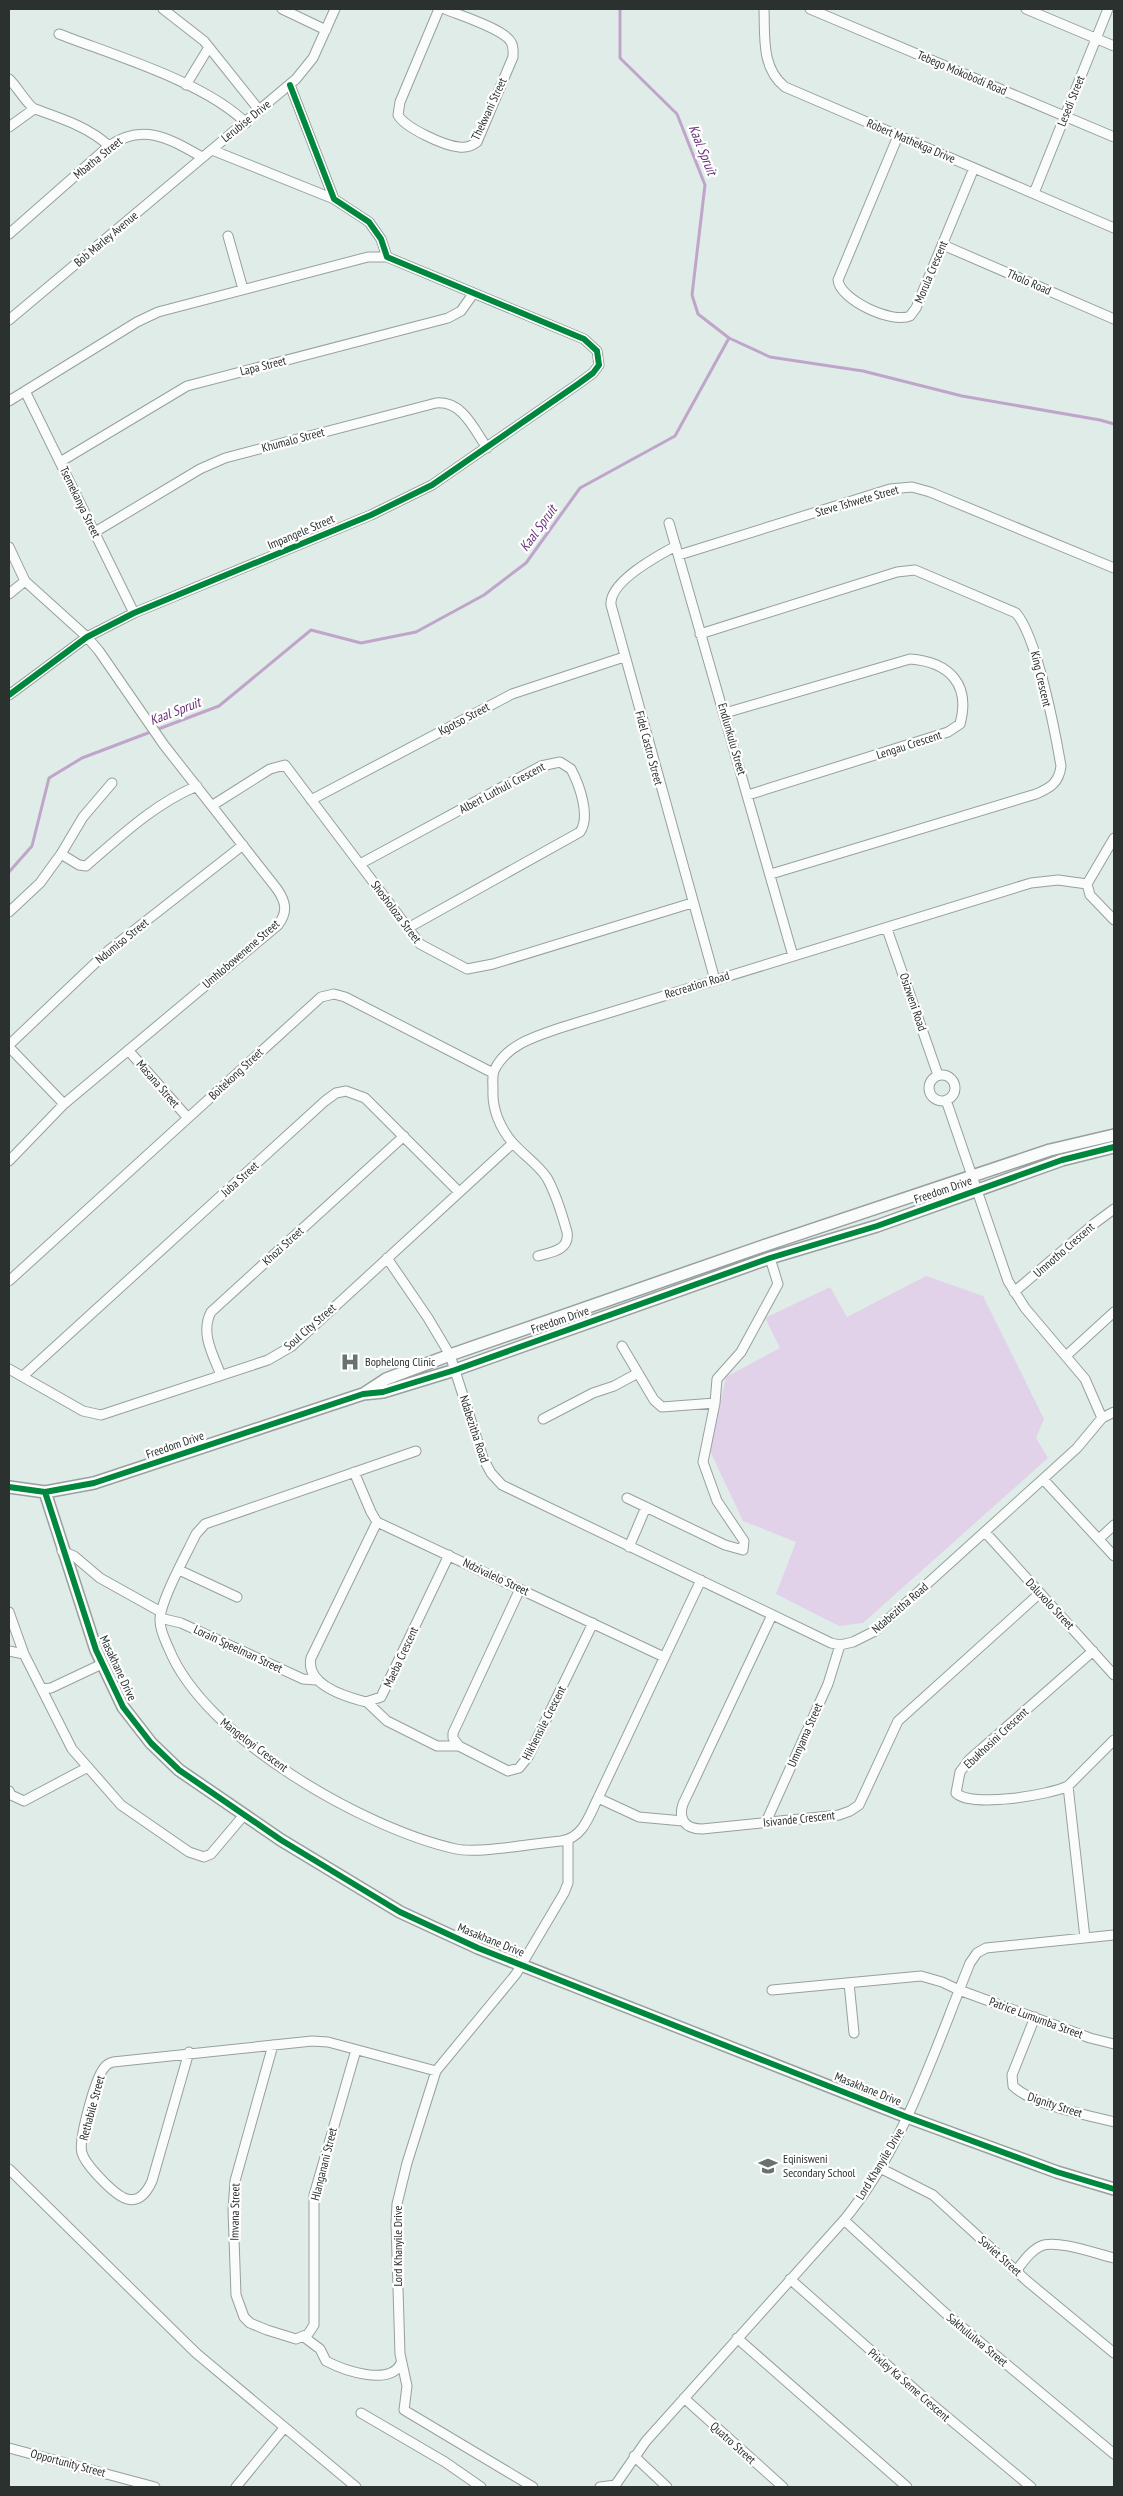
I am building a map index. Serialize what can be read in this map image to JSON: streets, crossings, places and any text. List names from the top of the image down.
{
  "streets": {
    "street": [
      "Tebego Mokobodi Road",
      "Lesedi Street",
      "Thekwani Street",
      "Lerubise Drive",
      "Robert Mathekga Drive",
      "Mbatha Street",
      "Bob Marley Avenue",
      "Morula Crescent",
      "Tholo Road",
      "Lapa Street",
      "Khumalo Street",
      "Steve Tshwete Street",
      "Tsemekanya Street",
      "Impangele Street",
      "King Crescent",
      "Kgotso Street",
      "Endlunkulu Street",
      "Lengau Crescent",
      "Fidel Castro Street",
      "Albert Luthuli Crescent",
      "Shosholoza Street",
      "Ndumiso Street",
      "Umhlobowenene Street",
      "Recreation Road",
      "Osizweni Road",
      "Boitekong Street",
      "Masana Street",
      "Juba Street",
      "Freedom Drive",
      "Khozi Street",
      "Umnotho Crescent",
      "Soul City Street",
      "Ndabezitha Road",
      "Ndzivalelo Street",
      "Daluxolo Street",
      "Lorain Speelman Street",
      "Maeba Crescent",
      "Masakhane Drive",
      "Hikhensile Crescent",
      "Umnyama Street",
      "Ebukhosini Crescent",
      "Mangeloyi Crescent",
      "Isivande Crescent",
      "Patrice Lumumba Street",
      "Dignity Street",
      "Rethabile Street",
      "Hlanganani Street",
      "Lord Khanyile Drive",
      "Imvana Street",
      "Soviet Street",
      "Sakhululwa Street",
      "Prixley Ka Seme Crescent",
      "Quatro Street",
      "Opportunity Street"
    ]
  },
  "crossings": [
    ["Tebego Mokobodi Road", "Lesedi Street"],
    ["Lesedi Street", "Robert Mathekga Drive"],
    ["Lerubise Drive", "Mbatha Street"],
    ["Lerubise Drive", "Bob Marley Avenue"],
    ["Robert Mathekga Drive", "Morula Crescent"],
    ["Mbatha Street", "Bob Marley Avenue"],
    ["Morula Crescent", "Tholo Road"],
    ["Lapa Street", "Tsemekanya Street"],
    ["Lapa Street", "Impangele Street"],
    ["Khumalo Street", "Tsemekanya Street"],
    ["Khumalo Street", "Impangele Street"],
    ["Steve Tshwete Street", "Endlunkulu Street"],
    ["Steve Tshwete Street", "Fidel Castro Street"],
    ["Tsemekanya Street", "Impangele Street"],
    ["Impangele Street", "Umhlobowenene Street"],
    ["King Crescent", "Endlunkulu Street"],
    ["Kgotso Street", "Fidel Castro Street"],
    ["Kgotso Street", "Shosholoza Street"],
    ["Endlunkulu Street", "Lengau Crescent"],
    ["Endlunkulu Street", "Fidel Castro Street"],
    ["Endlunkulu Street", "Recreation Road"],
    ["Fidel Castro Street", "Shosholoza Street"],
    ["Fidel Castro Street", "Recreation Road"],
    ["Albert Luthuli Crescent", "Shosholoza Street"],
    ["Shosholoza Street", "Umhlobowenene Street"],
    ["Ndumiso Street", "Umhlobowenene Street"],
    ["Umhlobowenene Street", "Masana Street"],
    ["Recreation Road", "Osizweni Road"],
    ["Recreation Road", "Boitekong Street"],
    ["Boitekong Street", "Masana Street"],
    ["Juba Street", "Khozi Street"],
    ["Juba Street", "Soul City Street"],
    ["Freedom Drive", "Ndabezitha Road"],
    ["Freedom Drive", "Masakhane Drive"],
    ["Khozi Street", "Soul City Street"],
    ["Soul City Street", "Ndabezitha Road"],
    ["Ndabezitha Road", "Daluxolo Street"],
    ["Ndabezitha Road", "Umnyama Street"],
    ["Ndzivalelo Street", "Maeba Crescent"],
    ["Ndzivalelo Street", "Hikhensile Crescent"],
    ["Daluxolo Street", "Ebukhosini Crescent"],
    ["Daluxolo Street", "Isivande Crescent"],
    ["Lorain Speelman Street", "Masakhane Drive"],
    ["Lorain Speelman Street", "Mangeloyi Crescent"],
    ["Masakhane Drive", "Lord Khanyile Drive"],
    ["Umnyama Street", "Isivande Crescent"],
    ["Mangeloyi Crescent", "Lord Khanyile Drive"],
    ["Patrice Lumumba Street", "Dignity Street"],
    ["Patrice Lumumba Street", "Lord Khanyile Drive"],
    ["Rethabile Street", "Hlanganani Street"],
    ["Rethabile Street", "Lord Khanyile Drive"],
    ["Rethabile Street", "Imvana Street"],
    ["Hlanganani Street", "Imvana Street"],
    ["Lord Khanyile Drive", "Soviet Street"],
    ["Lord Khanyile Drive", "Sakhululwa Street"],
    ["Lord Khanyile Drive", "Prixley Ka Seme Crescent"],
    ["Lord Khanyile Drive", "Quatro Street"]
  ],
  "water": ["Kaal Spruit"],
  "places": {
    "hospital": ["Bophelong Clinic"],
    "school or university": ["Eqinisweni Secondary School"]
  }
}
